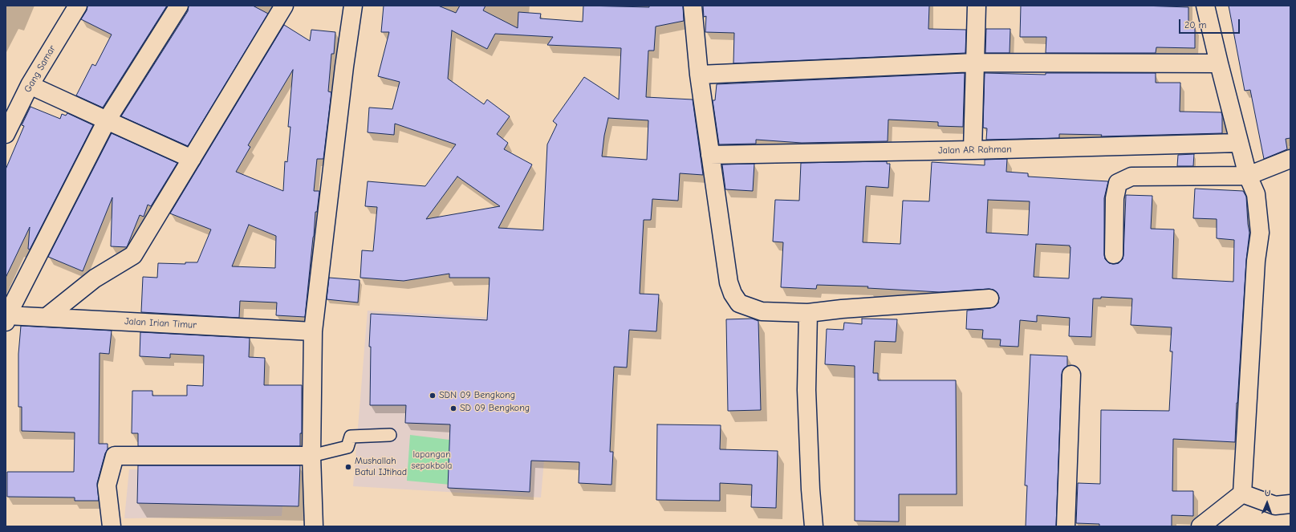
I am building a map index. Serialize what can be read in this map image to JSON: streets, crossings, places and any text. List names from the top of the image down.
{
  "streets": {
    "street": ["Gang Samar", "Jalan AR Rahman", "Jalan Irian Timur"]
  },
  "parks": ["lapangan sepakbola"],
  "places": ["SDN 09 Bengkong", "SD 09 Bengkong", "Mushallah Batul IJtihad"],
  "scale_bar": "20 m",
  "north": "top"
}
